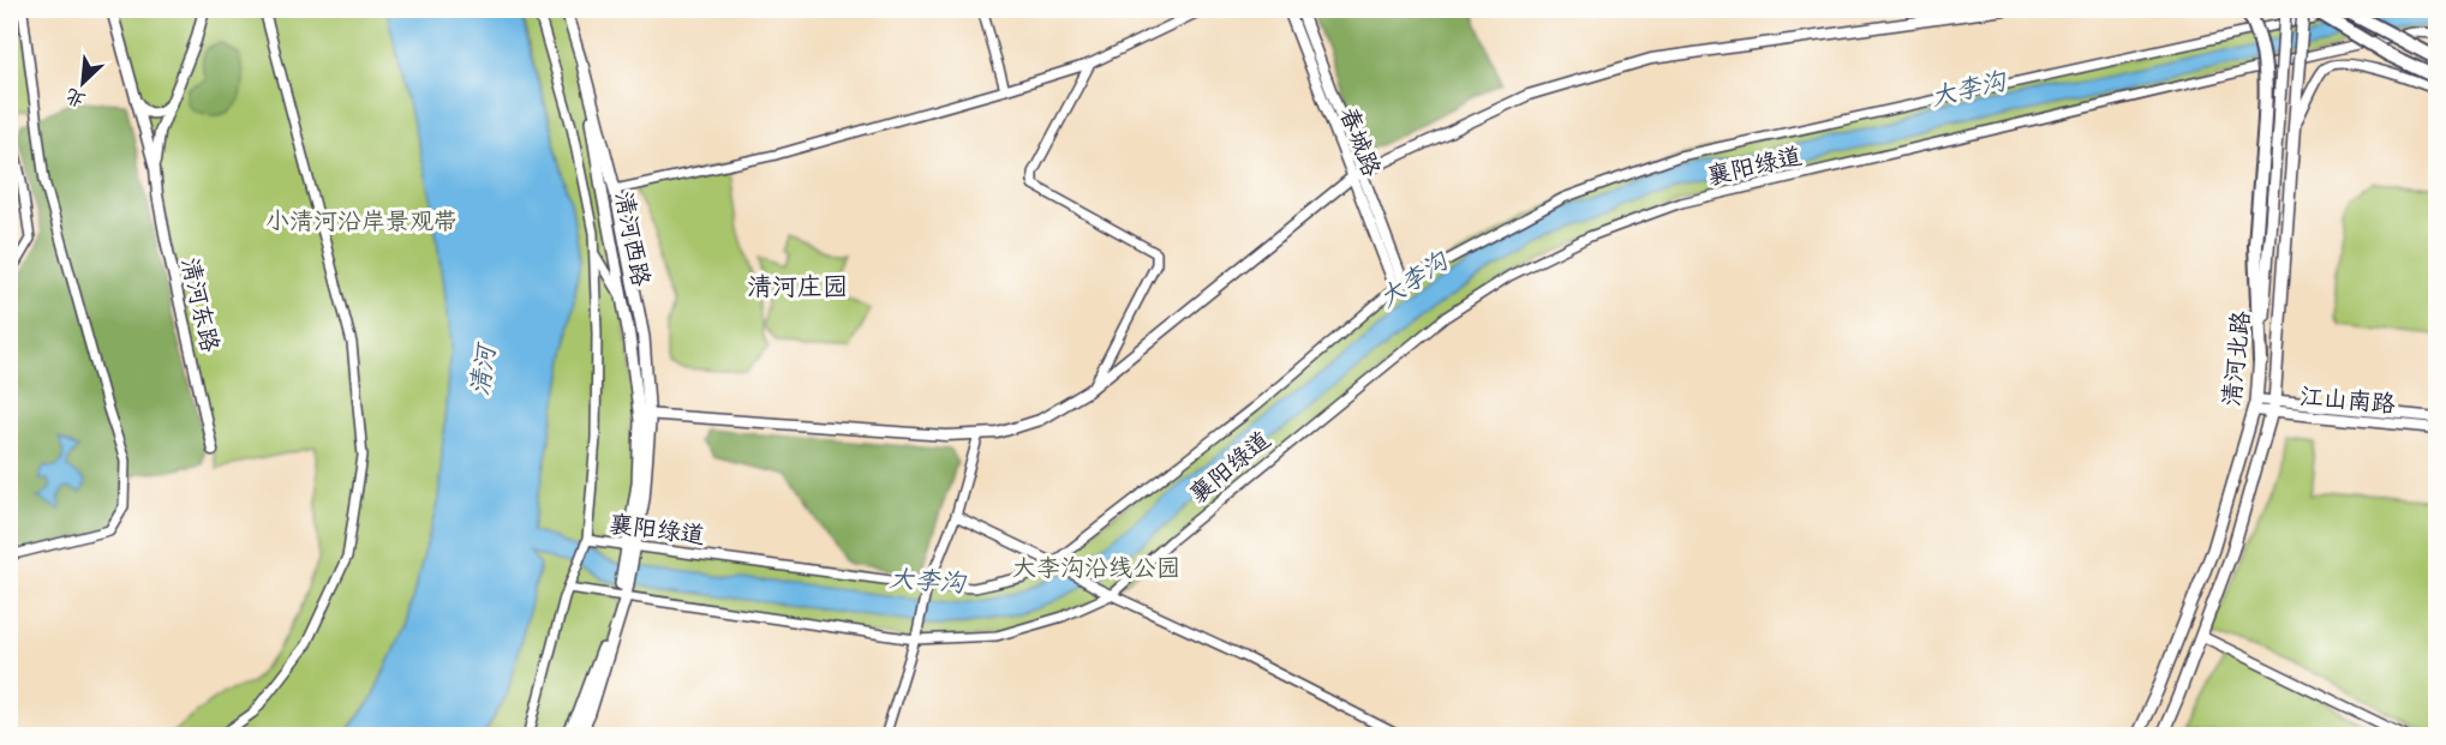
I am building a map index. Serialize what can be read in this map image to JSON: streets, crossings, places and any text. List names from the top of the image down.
{
  "streets": {
    "main road": ["清河西路", "清河北路"],
    "street": [
      "春城路",
      "襄阳绿道",
      "清河东路",
      "江山南路"
    ]
  },
  "crossings": [
    ["春城路", "襄阳绿道"],
    ["清河北路", "江山南路"]
  ],
  "districts": ["清河庄园"],
  "water": ["大李沟", "清河"],
  "parks": ["小清河沿岸景观带", "大李沟沿线公园"],
  "north": "bottom left"
}
